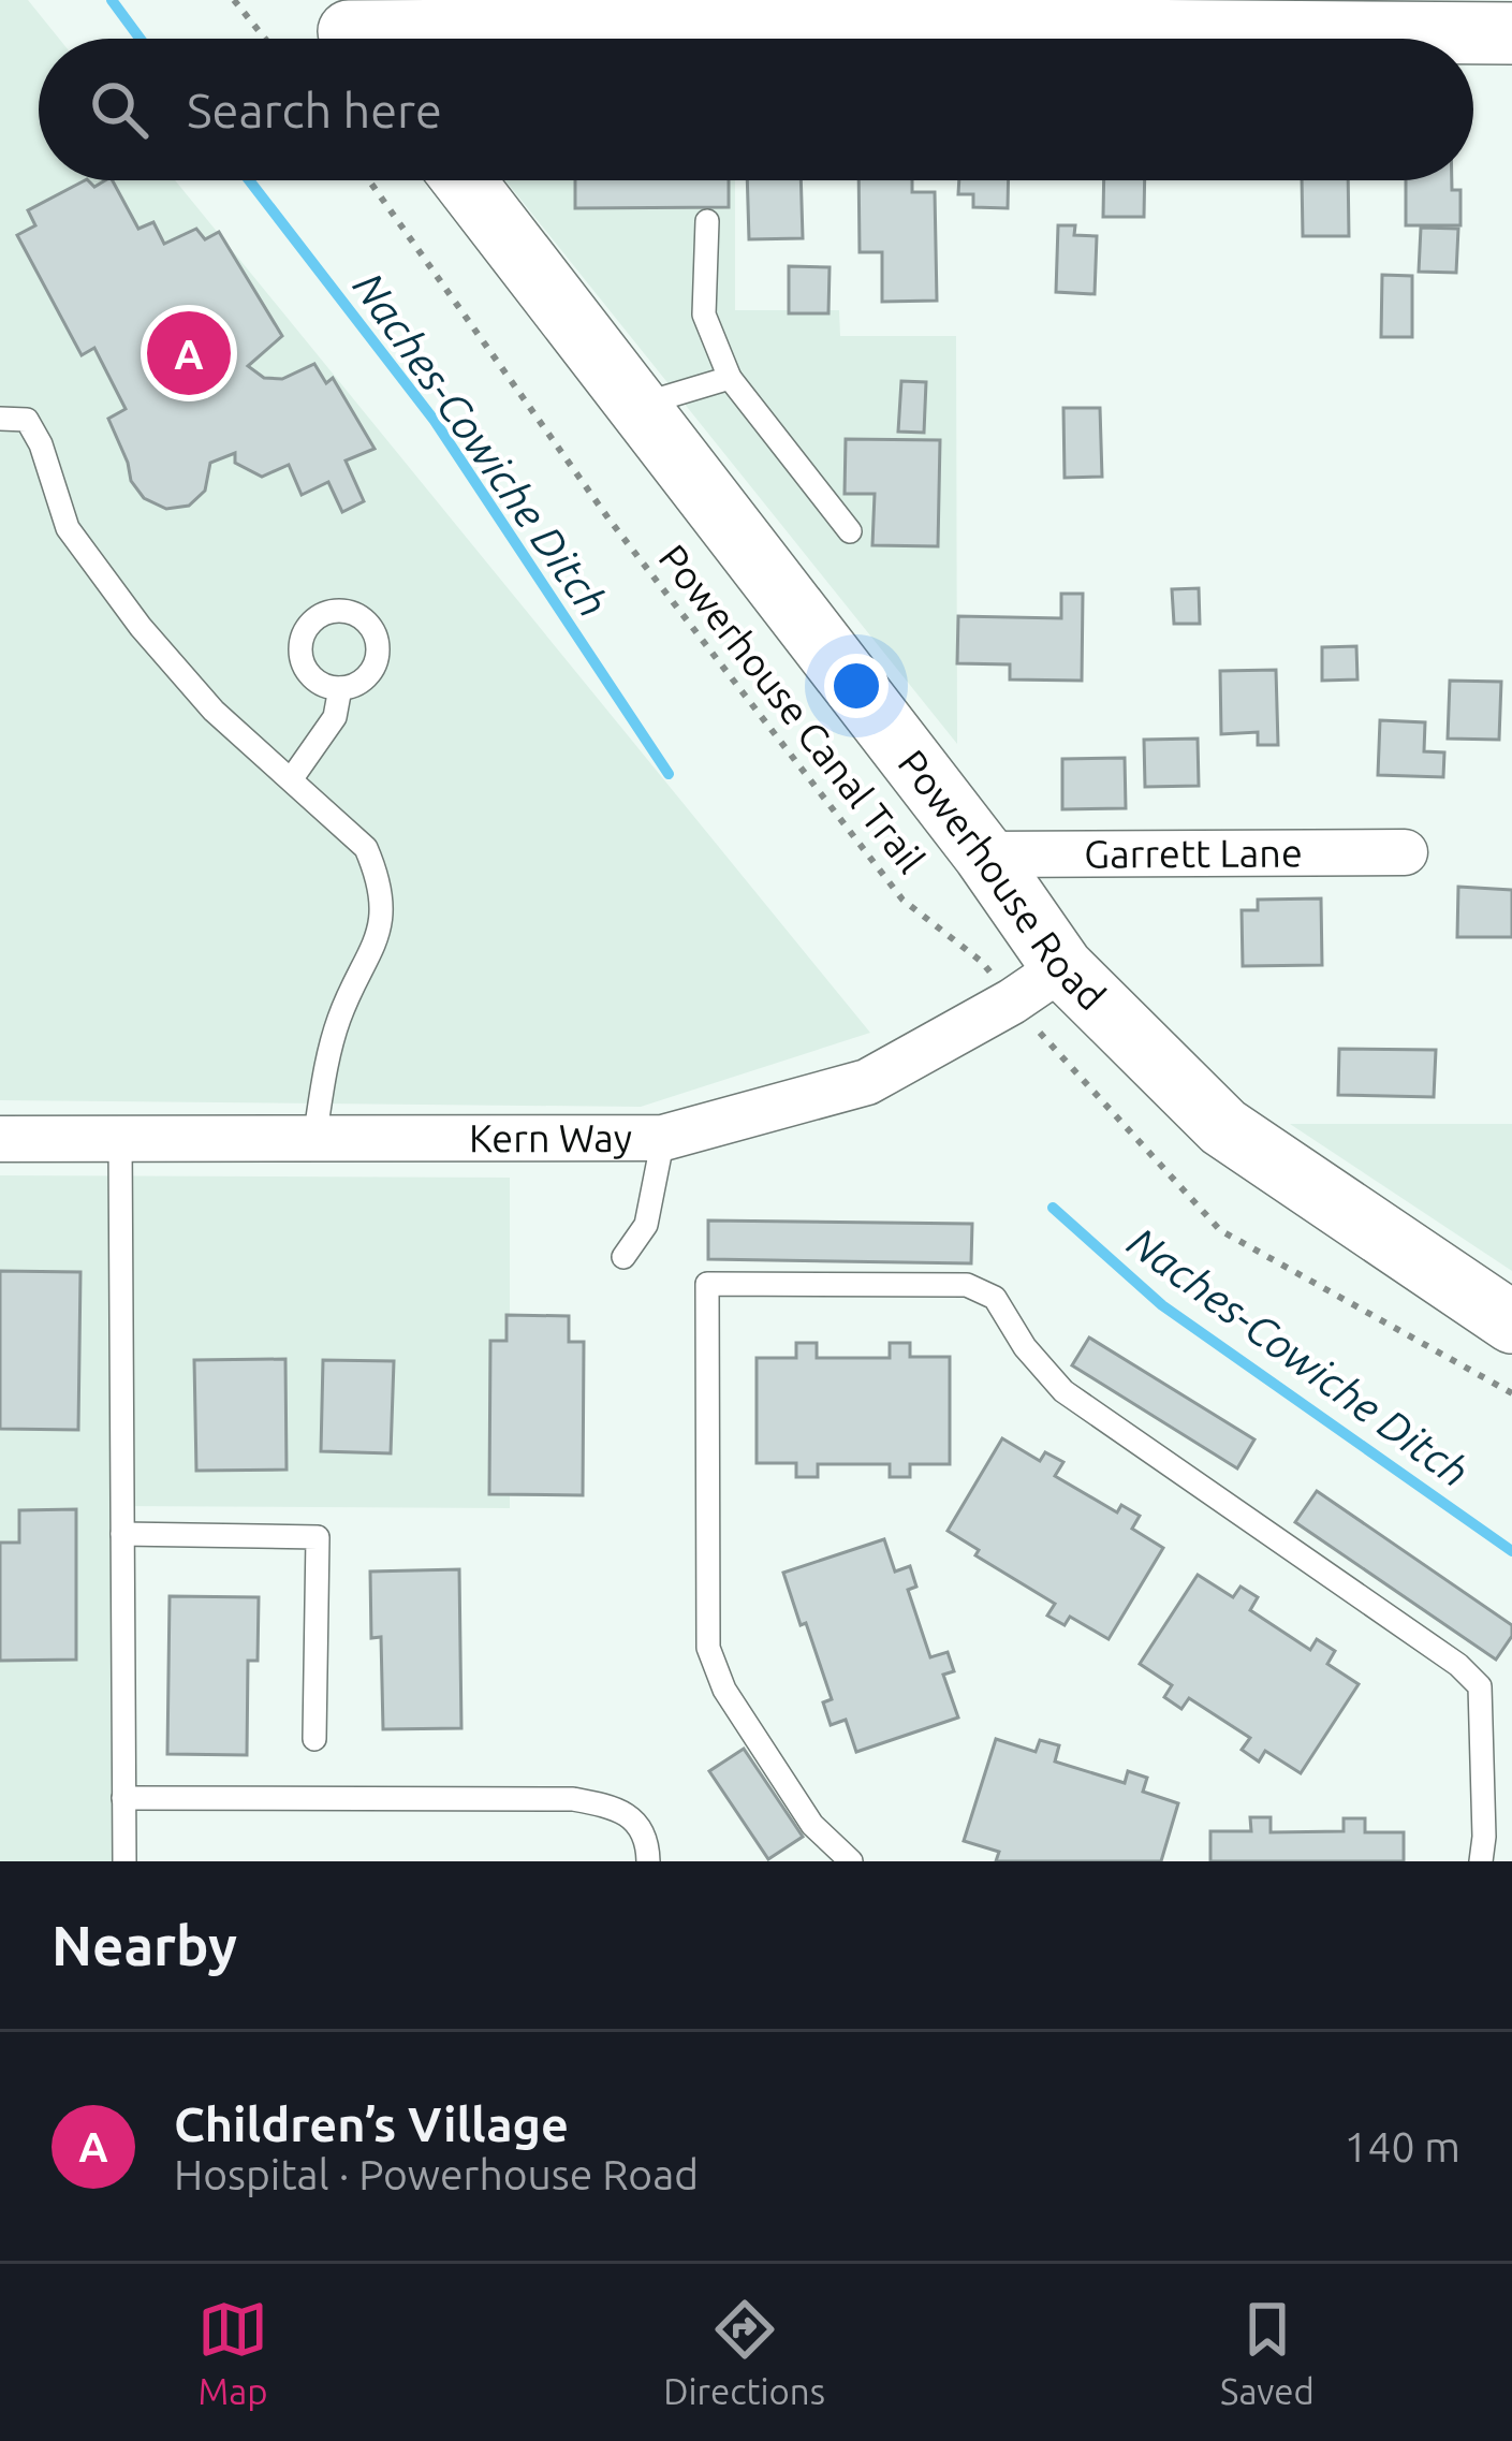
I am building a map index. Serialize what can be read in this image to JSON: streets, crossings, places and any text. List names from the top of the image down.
{
  "streets": {
    "street": ["Garrett Lane", "Powerhouse Road", "Kern Way"],
    "path": ["Powerhouse Canal Trail"]
  },
  "crossings": [
    ["Powerhouse Canal Trail", "Kern Way"],
    ["Garrett Lane", "Powerhouse Road"],
    ["Powerhouse Road", "Kern Way"]
  ],
  "water": ["Naches-Cowiche Ditch"],
  "page": {
    "search": "Search here",
    "pins": "A",
    "heading": "Nearby",
    "list": [
      {
        "mark": "A",
        "name": "Children’s Village",
        "note": "Hospital · Powerhouse Road",
        "value": "140 m"
      }
    ],
    "nav": ["Map", "Directions", "Saved"]
  }
}
